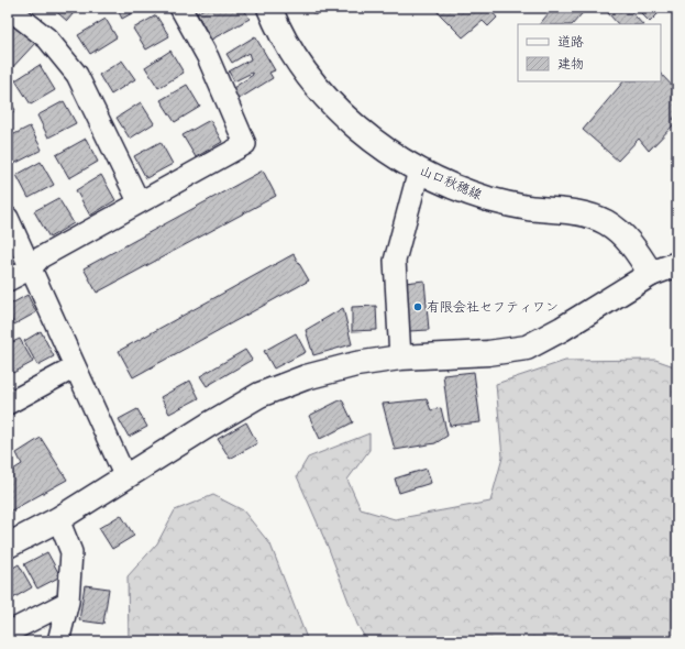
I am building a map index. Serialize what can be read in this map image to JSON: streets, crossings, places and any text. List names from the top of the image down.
{
  "streets": {
    "street": ["山口秋穂線"]
  },
  "places": ["有限会社セフティワン"],
  "legend": ["道路", "建物"]
}
